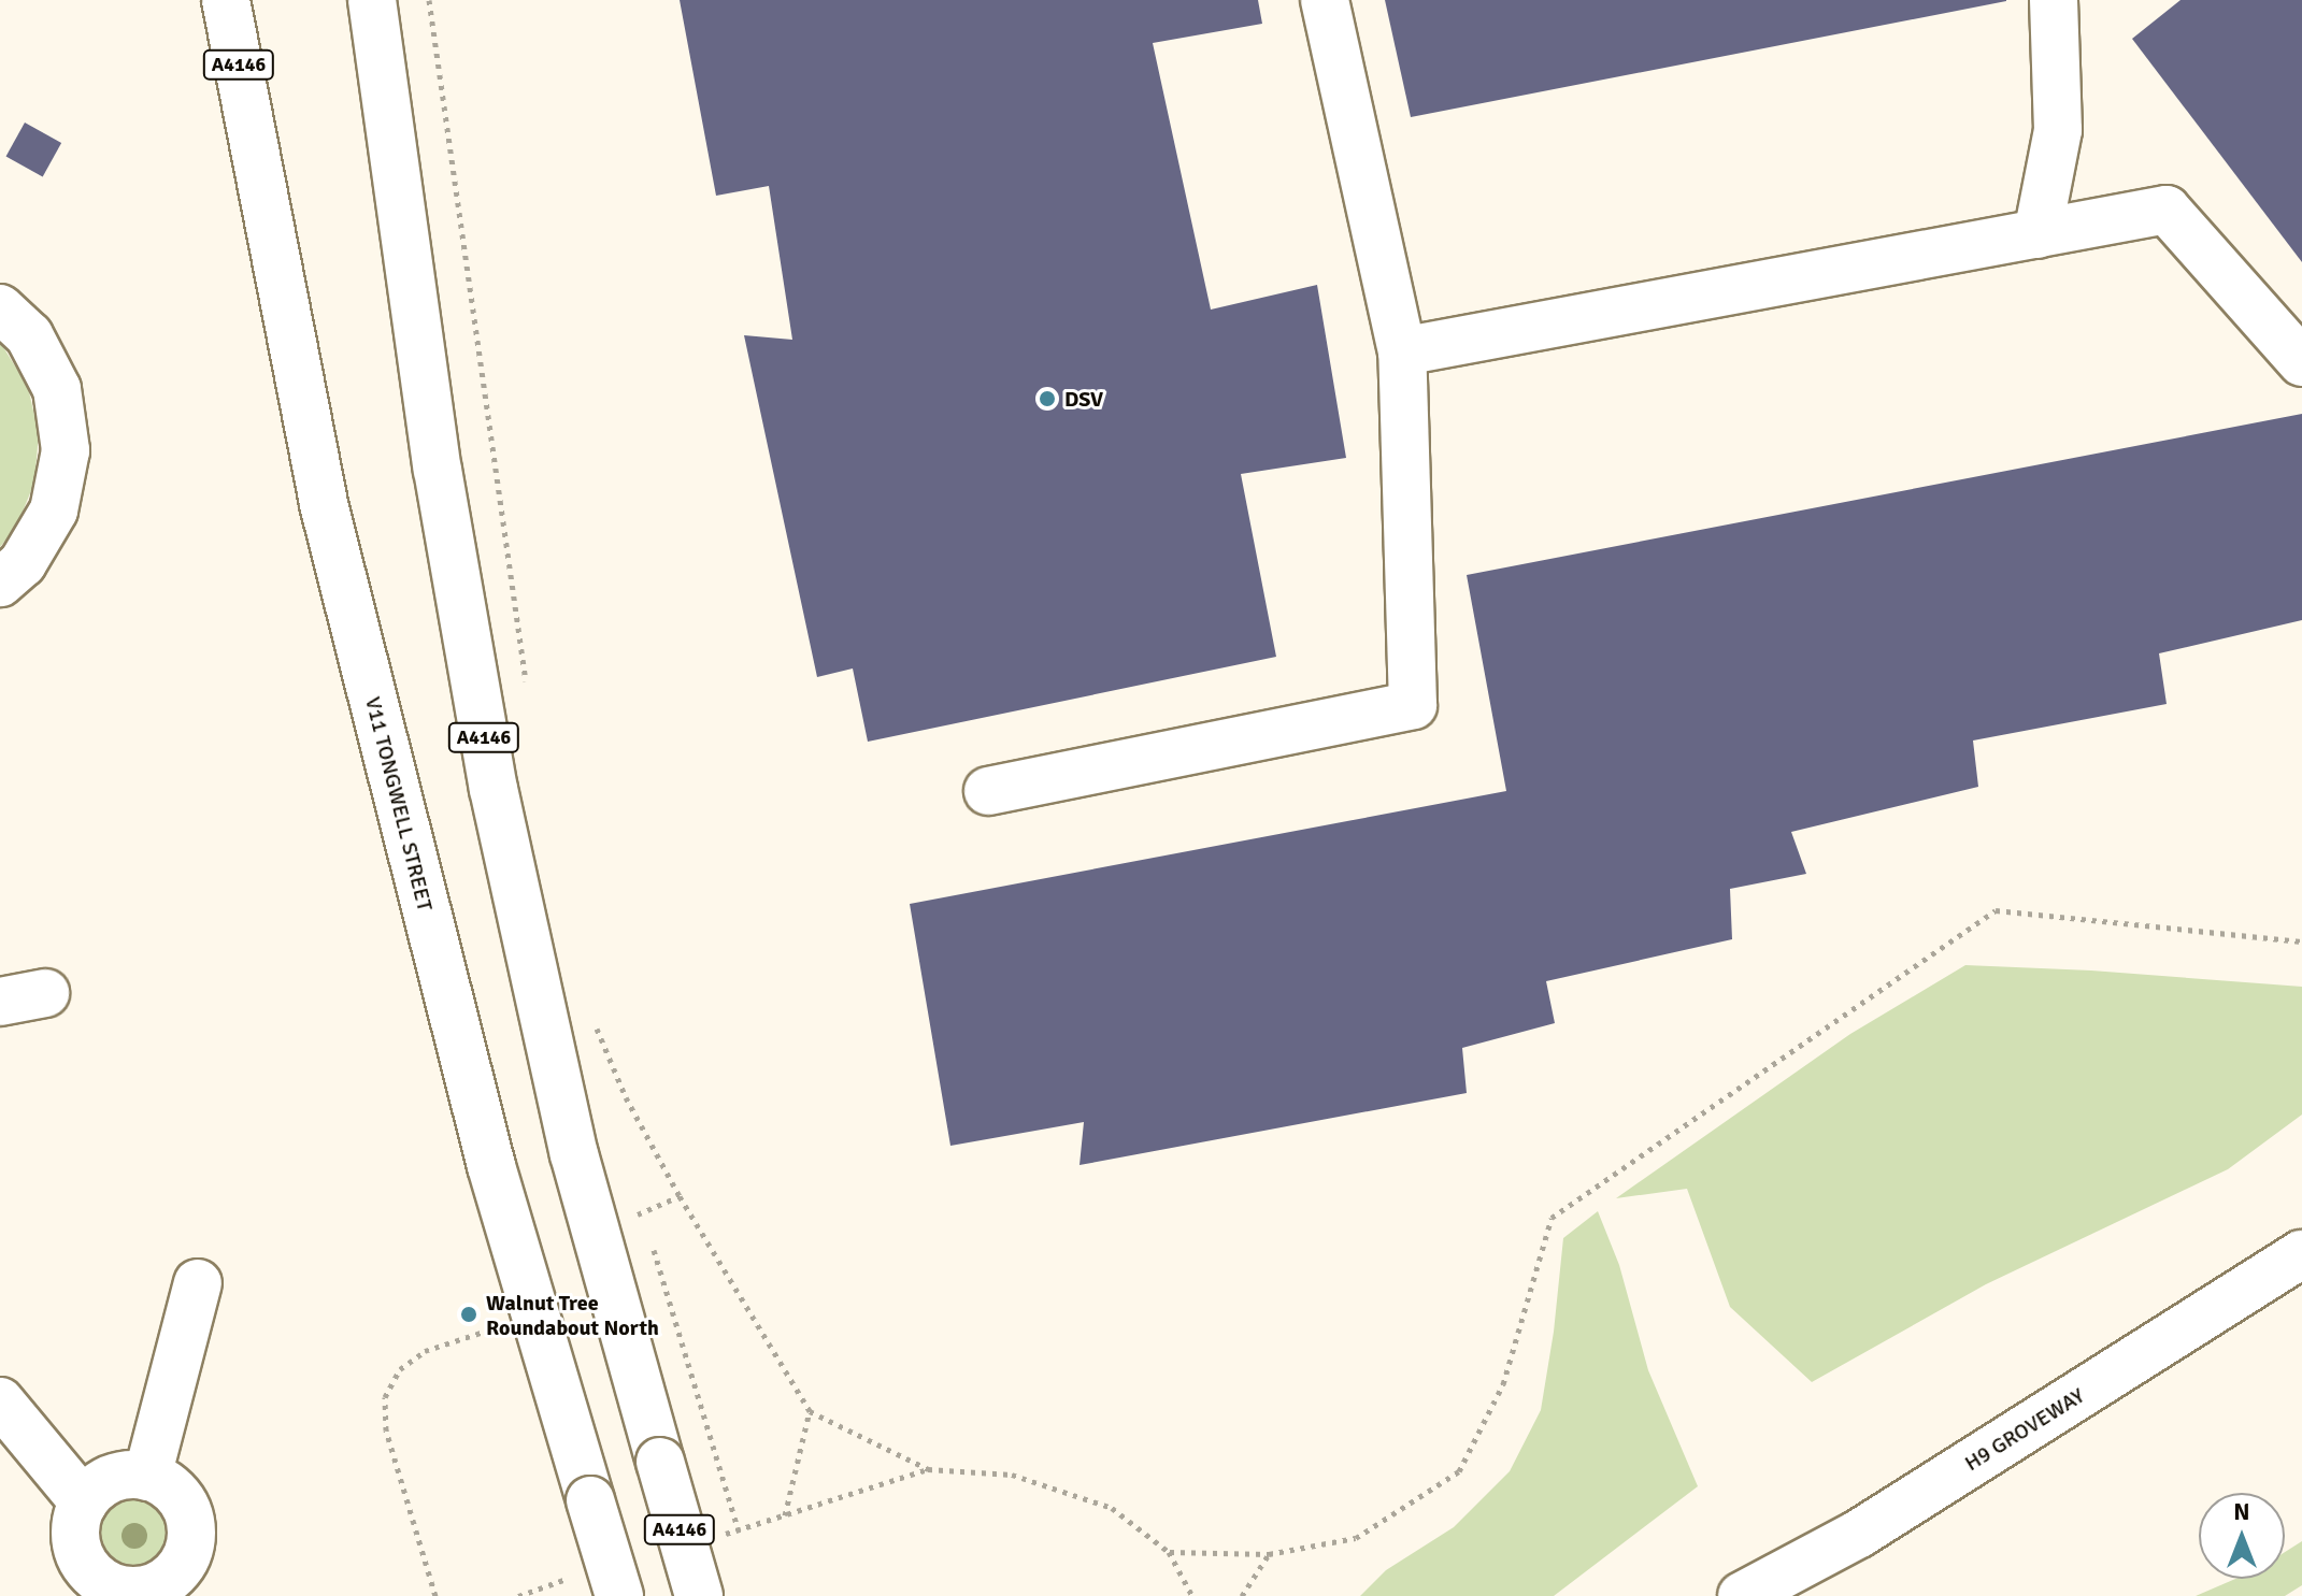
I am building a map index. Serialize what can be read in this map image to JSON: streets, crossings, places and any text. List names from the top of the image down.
{
  "streets": {
    "main road": ["A4146", "V11 TONGWELL STREET", "H9 GROVEWAY"]
  },
  "places": ["DSV", "Walnut Tree Roundabout North"],
  "north": "top"
}
